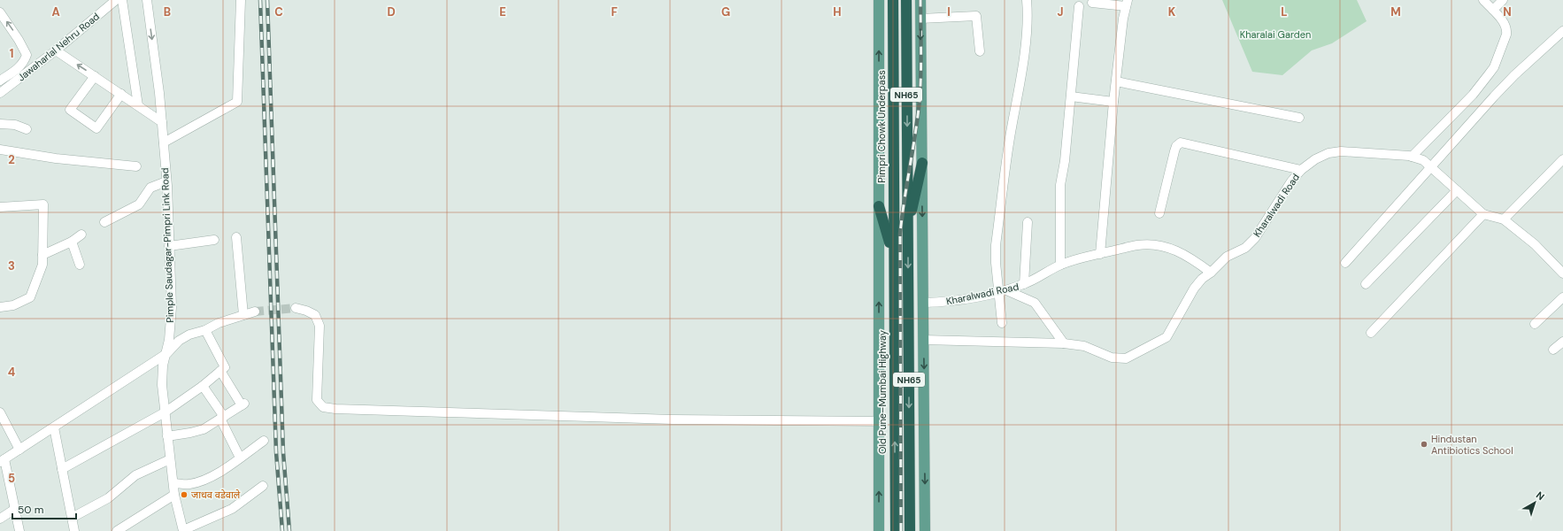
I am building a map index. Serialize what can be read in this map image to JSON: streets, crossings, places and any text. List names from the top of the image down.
{
  "streets": {
    "highway": ["NH65", "Pimpri Chowk Underpass", "Old Pune–Mumbai Highway"],
    "street": ["Jawaharlal Nehru Road", "Kharalwadi Road", "Pimple Saudagar-Pimpri Link Road"]
  },
  "crossings": [
    ["Pimpri Chowk Underpass", "Old Pune–Mumbai Highway"]
  ],
  "parks": ["Kharalai Garden"],
  "places": ["Hindustan Antibiotics School", "जाधव वडेवाले"],
  "scale_bar": "50 m",
  "north": "top right",
  "grid": {
    "columns": [
      "A",
      "B",
      "C",
      "D",
      "E",
      "F",
      "G",
      "H",
      "I",
      "J",
      "K",
      "L",
      "M",
      "N"
    ],
    "rows": [
      "1",
      "2",
      "3",
      "4",
      "5"
    ]
  }
}
